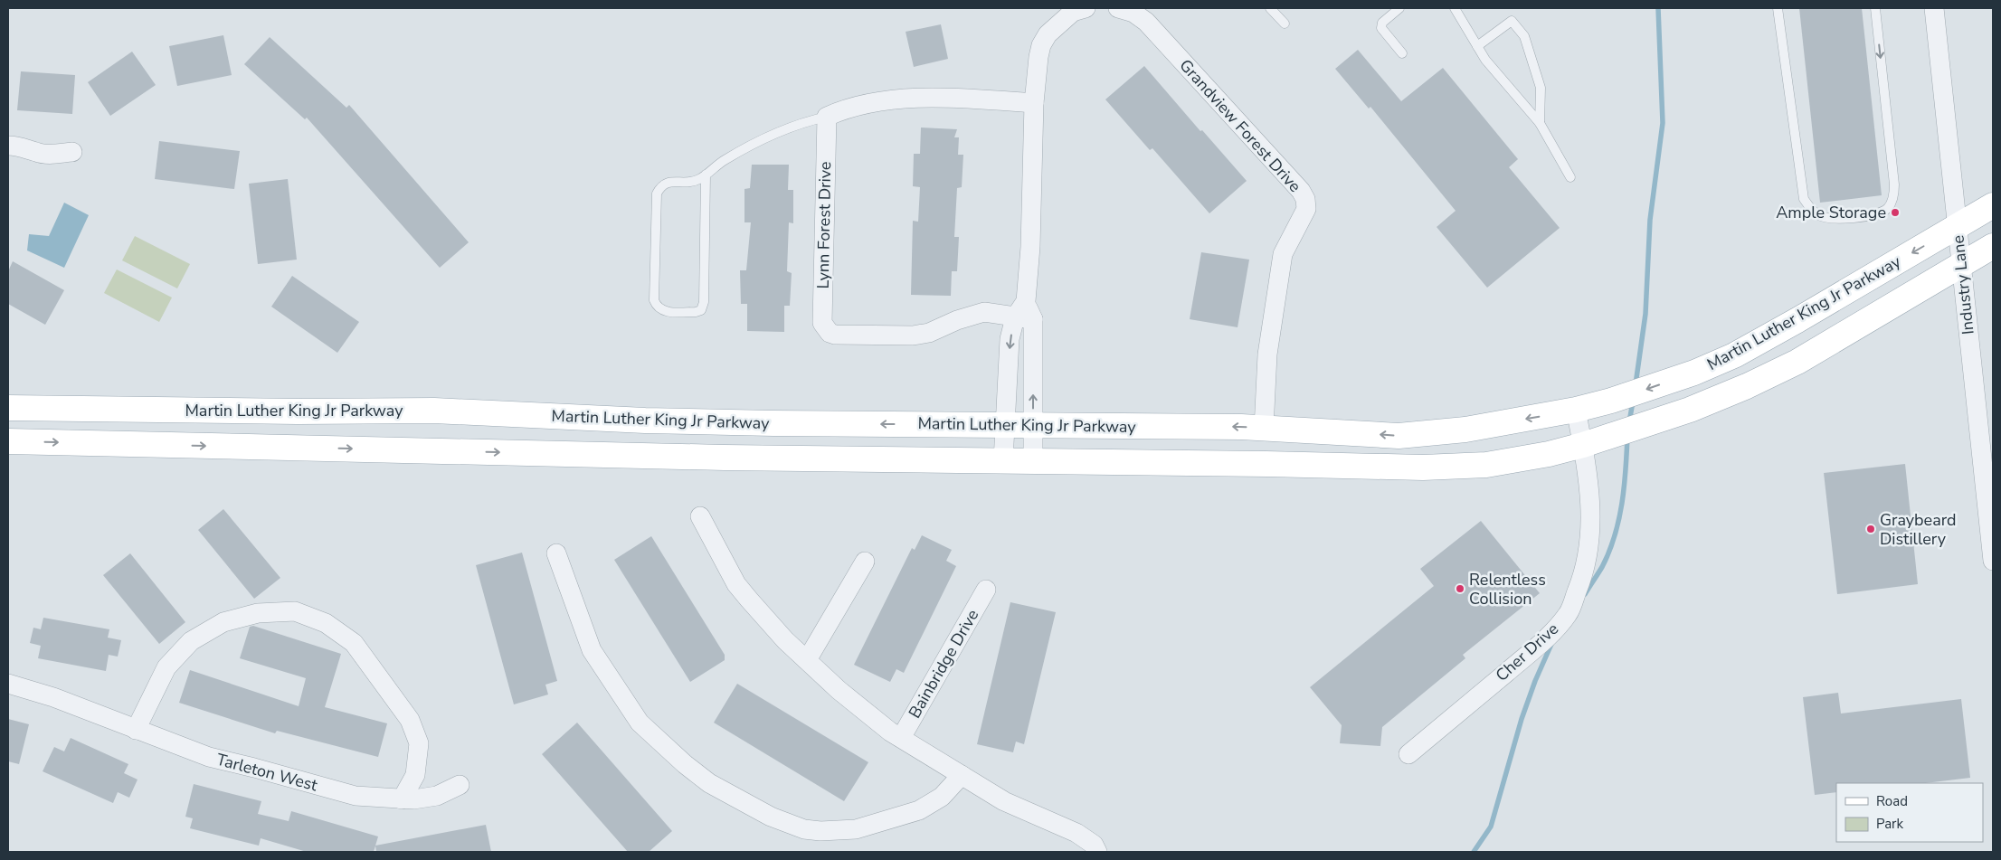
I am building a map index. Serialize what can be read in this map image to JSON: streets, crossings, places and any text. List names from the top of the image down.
{
  "streets": {
    "main road": ["Martin Luther King Jr Parkway"],
    "street": [
      "Grandview Forest Drive",
      "Lynn Forest Drive",
      "Industry Lane",
      "Cher Drive",
      "Bainbridge Drive",
      "Tarleton West"
    ]
  },
  "crossings": [
    ["Grandview Forest Drive", "Martin Luther King Jr Parkway"],
    ["Industry Lane", "Martin Luther King Jr Parkway"],
    ["Martin Luther King Jr Parkway", "Cher Drive"]
  ],
  "places": ["Ample Storage", "Graybeard Distillery", "Relentless Collision"],
  "legend": ["Road", "Park"]
}
